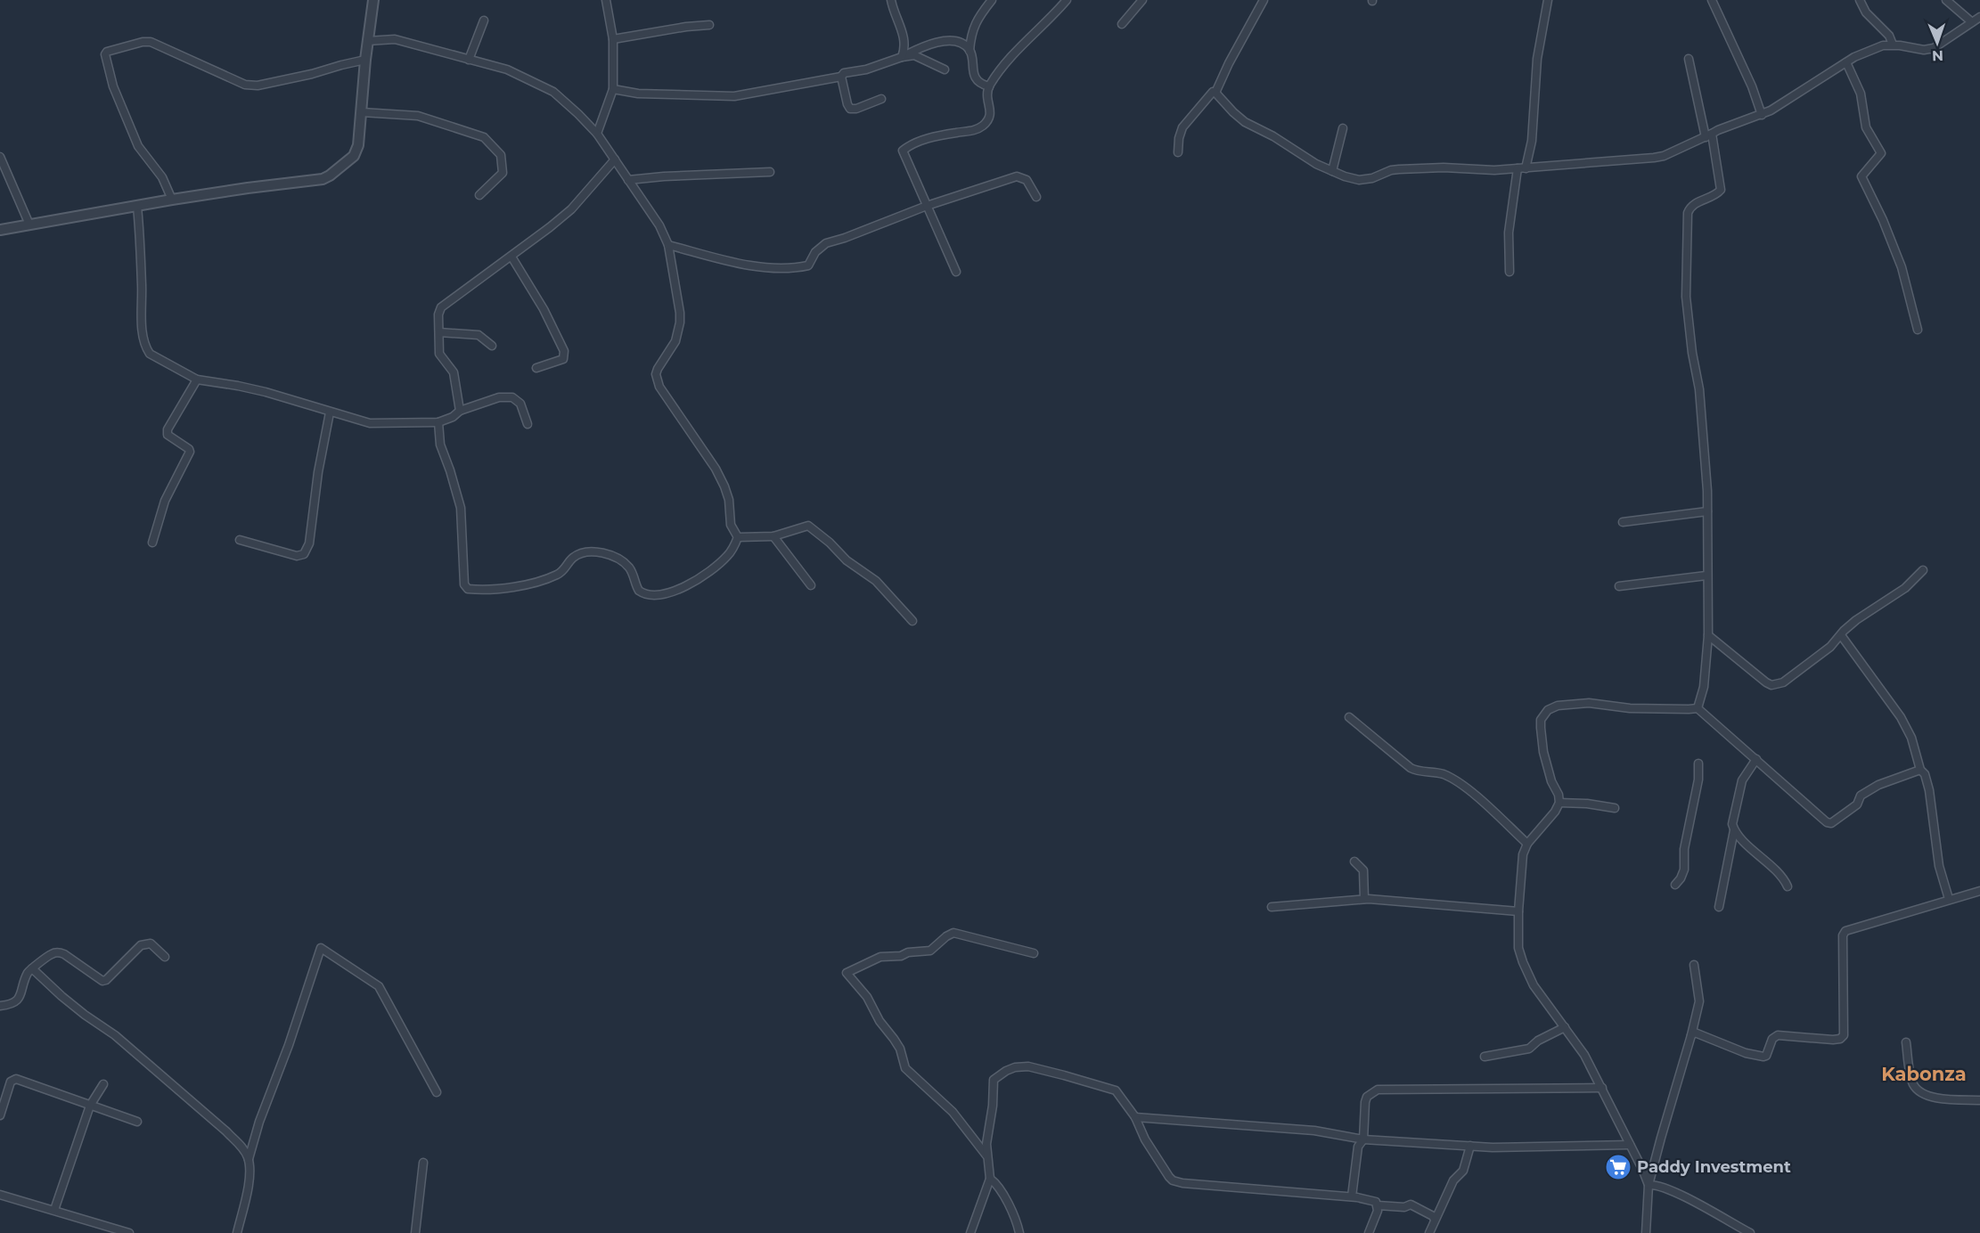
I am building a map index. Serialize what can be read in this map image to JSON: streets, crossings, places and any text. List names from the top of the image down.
{
  "districts": ["Kabonza"],
  "places": {
    "supermarket": ["Paddy Investment"]
  },
  "north": "bottom"
}
